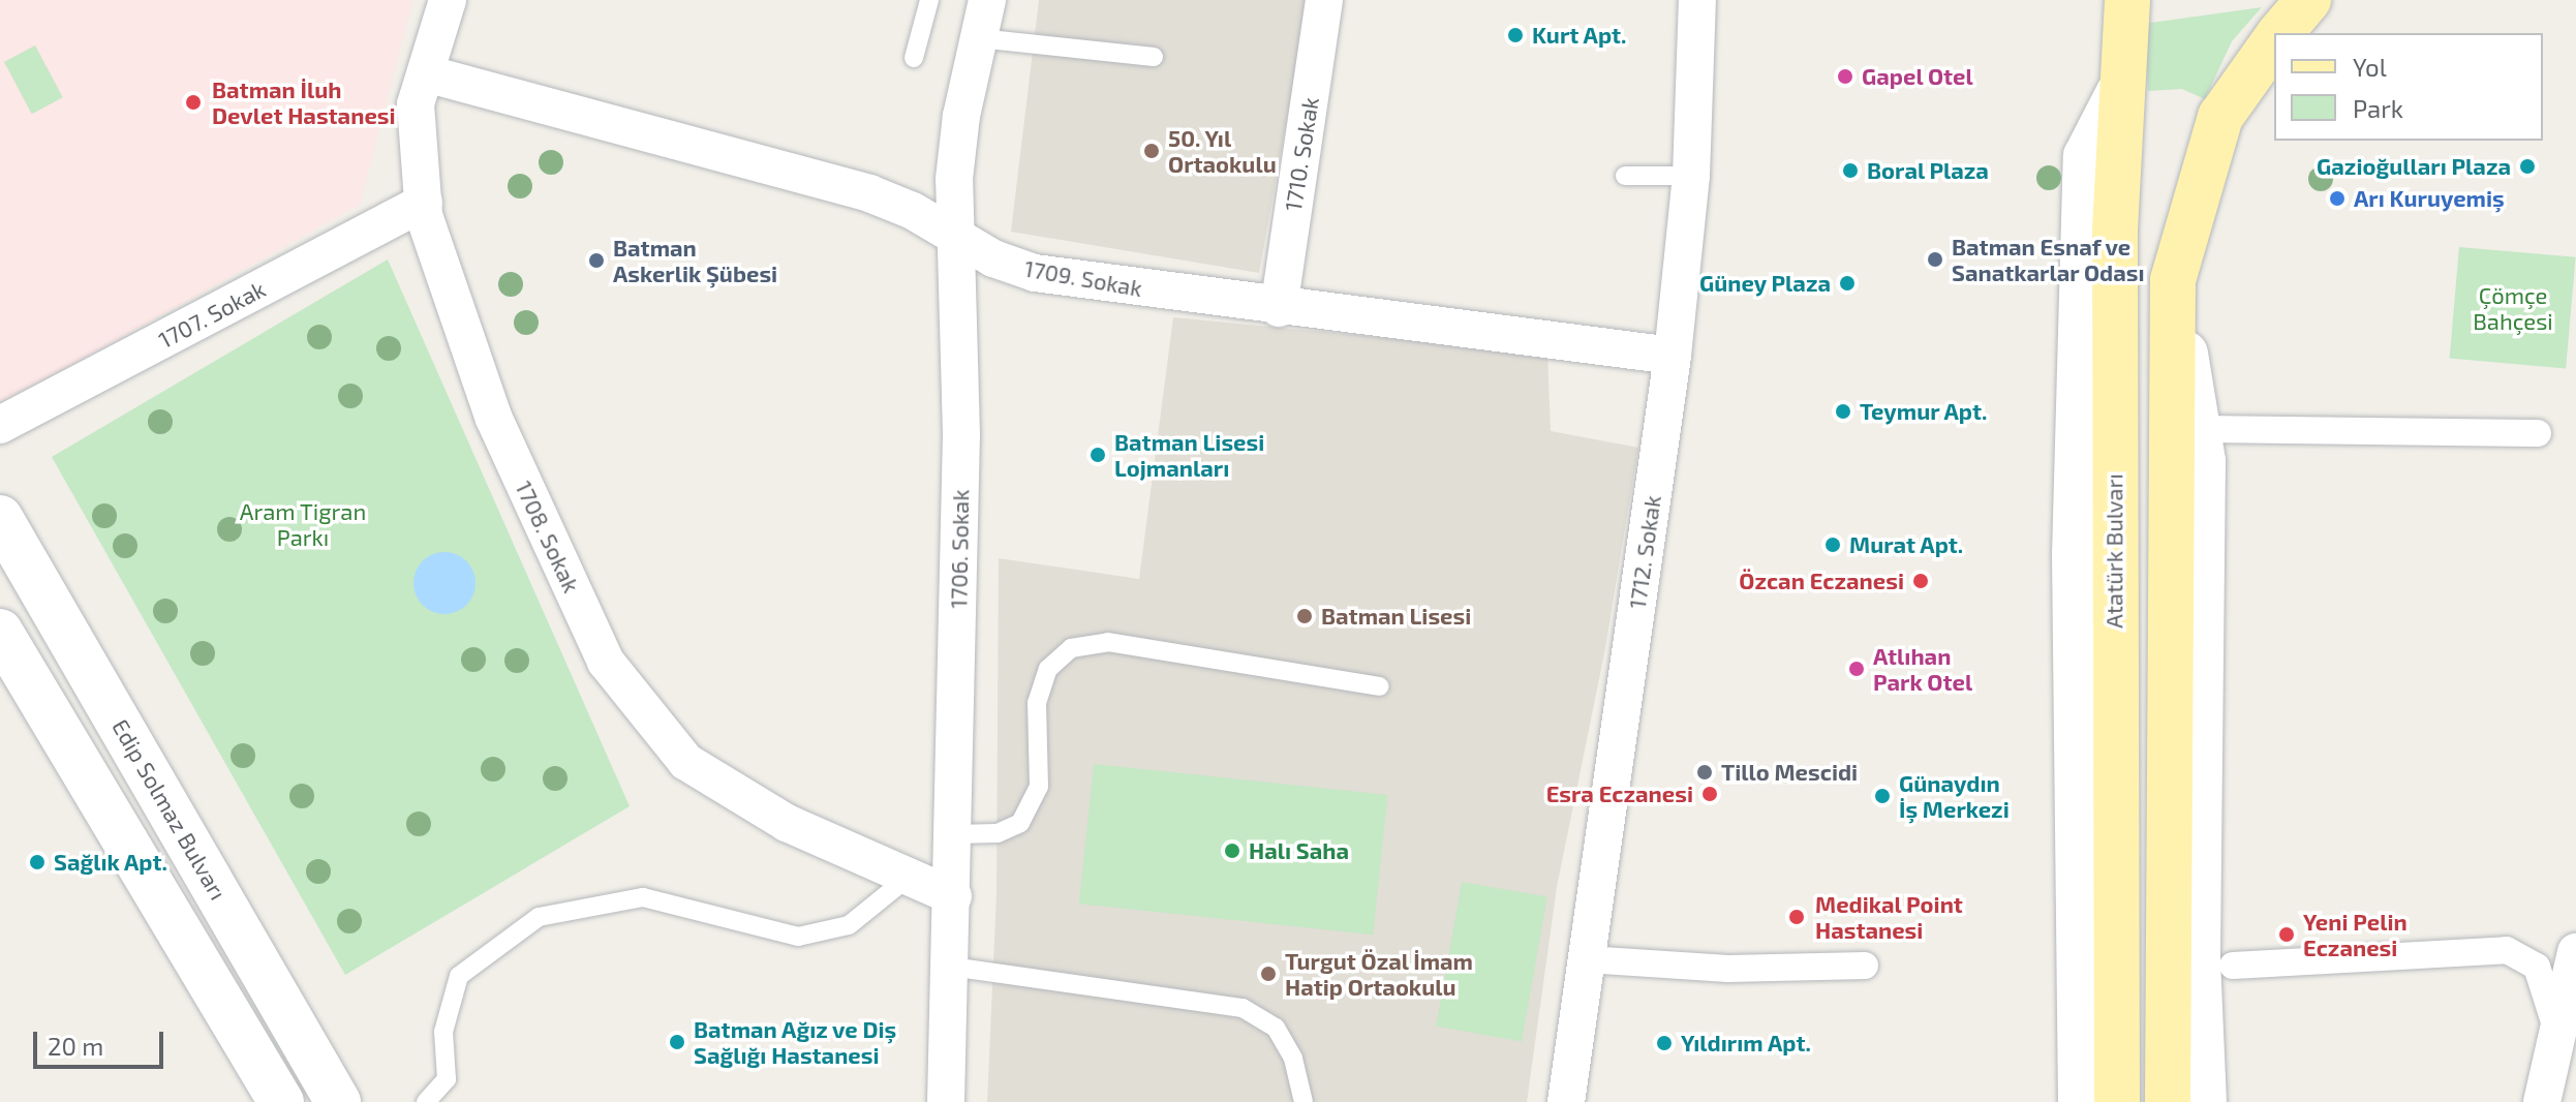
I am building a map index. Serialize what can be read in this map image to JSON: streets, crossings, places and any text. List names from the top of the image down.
{
  "streets": {
    "main road": ["Atatürk Bulvarı"],
    "street": [
      "1710. Sokak",
      "1709. Sokak",
      "1707. Sokak",
      "1708. Sokak",
      "1706. Sokak",
      "1712. Sokak",
      "Edip Solmaz Bulvarı"
    ]
  },
  "crossings": [
    ["1710. Sokak", "1709. Sokak"],
    ["1709. Sokak", "1708. Sokak"],
    ["1709. Sokak", "1706. Sokak"],
    ["1709. Sokak", "1712. Sokak"],
    ["1707. Sokak", "1708. Sokak"],
    ["1708. Sokak", "1706. Sokak"]
  ],
  "parks": ["Çömçe Bahçesi", "Aram Tigran Parkı"],
  "places": [
    "Kurt Apt.",
    "Gapel Otel",
    "Batman İluh Devlet Hastanesi",
    "50. Yıl Ortaokulu",
    "Gazioğulları Plaza",
    "Boral Plaza",
    "Arı Kuruyemiş",
    "Batman Esnaf ve Sanatkarlar Odası",
    "Batman Askerlik Şübesi",
    "Güney Plaza",
    "Teymur Apt.",
    "Batman Lisesi Lojmanları",
    "Murat Apt.",
    "Özcan Eczanesi",
    "Batman Lisesi",
    "Atlıhan Park Otel",
    "Tillo Mescidi",
    "Esra Eczanesi",
    "Günaydın İş Merkezi",
    "Halı Saha",
    "Sağlık Apt.",
    "Medikal Point Hastanesi",
    "Yeni Pelin Eczanesi",
    "Turgut Özal İmam Hatip Ortaokulu",
    "Batman Ağız ve Diş Sağlığı Hastanesi",
    "Yıldırım Apt."
  ],
  "legend": ["Yol", "Park"],
  "scale_bar": "20 m"
}
